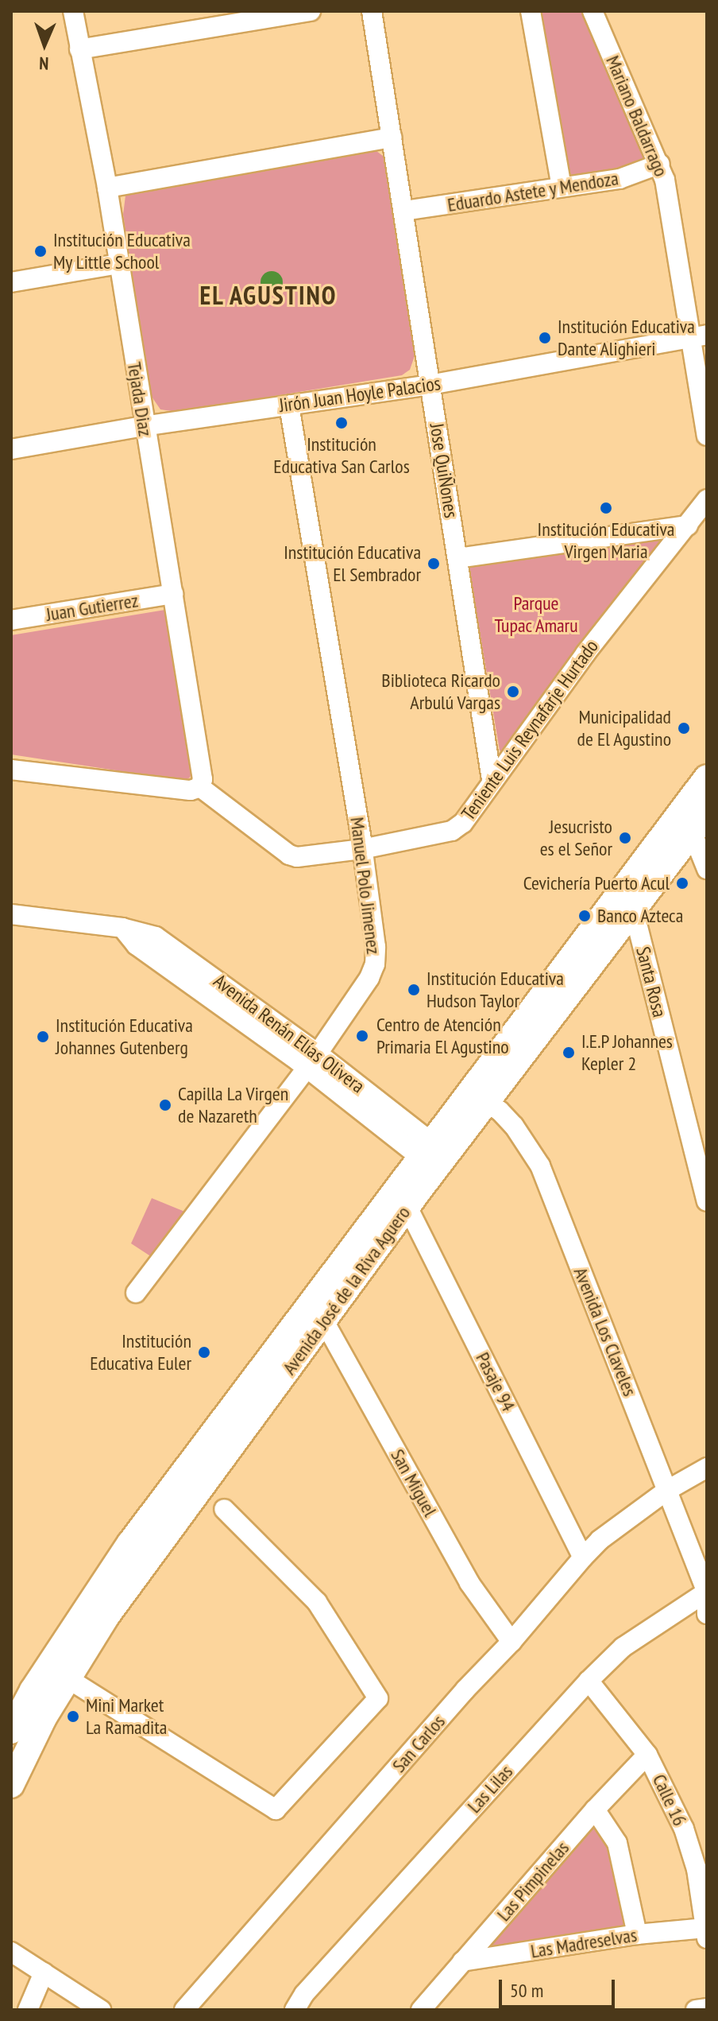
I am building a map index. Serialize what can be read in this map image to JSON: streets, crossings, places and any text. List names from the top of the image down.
{
  "streets": {
    "main road": ["Avenida José de la Riva Aguero"],
    "street": [
      "Mariano Baldarrago",
      "Eduardo Astete y Mendoza",
      "Jirón Juan Hoyle Palacios",
      "Tejada Diaz",
      "Jose QuiÑones",
      "Juan Gutierrez",
      "Teniente Luis Reynafarje Hurtado",
      "Manuel Polo Jimenez",
      "Santa Rosa",
      "Avenida Renán Elías Olivera",
      "Avenida Los Claveles",
      "Pasaje 94",
      "San Miguel",
      "San Carlos",
      "Las Lilas",
      "Calle 16",
      "Las Pimpinelas",
      "Las Madreselvas"
    ]
  },
  "crossings": [
    ["Mariano Baldarrago", "Eduardo Astete y Mendoza"],
    ["Mariano Baldarrago", "Jirón Juan Hoyle Palacios"],
    ["Eduardo Astete y Mendoza", "Jose QuiÑones"],
    ["Jirón Juan Hoyle Palacios", "Tejada Diaz"],
    ["Jirón Juan Hoyle Palacios", "Jose QuiÑones"],
    ["Jirón Juan Hoyle Palacios", "Manuel Polo Jimenez"],
    ["Tejada Diaz", "Juan Gutierrez"],
    ["Tejada Diaz", "Teniente Luis Reynafarje Hurtado"],
    ["Jose QuiÑones", "Teniente Luis Reynafarje Hurtado"],
    ["Teniente Luis Reynafarje Hurtado", "Manuel Polo Jimenez"],
    ["Manuel Polo Jimenez", "Avenida Renán Elías Olivera"],
    ["Santa Rosa", "Avenida José de la Riva Aguero"],
    ["Avenida Renán Elías Olivera", "Avenida José de la Riva Aguero"],
    ["Avenida José de la Riva Aguero", "Avenida Los Claveles"],
    ["Avenida José de la Riva Aguero", "Pasaje 94"],
    ["Avenida José de la Riva Aguero", "San Miguel"],
    ["Avenida Los Claveles", "San Carlos"],
    ["Avenida Los Claveles", "Las Lilas"],
    ["Pasaje 94", "San Carlos"],
    ["San Miguel", "San Carlos"],
    ["Las Lilas", "Calle 16"],
    ["Calle 16", "Las Pimpinelas"],
    ["Calle 16", "Las Madreselvas"],
    ["Las Pimpinelas", "Las Madreselvas"]
  ],
  "districts": ["EL AGUSTINO"],
  "parks": ["Parque Tupac Amaru"],
  "places": [
    "Institución Educativa My Little School",
    "Institución Educativa Dante Alighieri",
    "Institución Educativa San Carlos",
    "Institución Educativa Virgen Maria",
    "Institución Educativa El Sembrador",
    "Biblioteca Ricardo Arbulú Vargas",
    "Municipalidad de El Agustino",
    "Jesucristo es el Señor",
    "Cevichería Puerto Acul",
    "Banco Azteca",
    "Institución Educativa Hudson Taylor",
    "Centro de Atención Primaria El Agustino",
    "Institución Educativa Johannes Gutenberg",
    "I.E.P Johannes Kepler 2",
    "Capilla La Virgen de Nazareth",
    "Institución Educativa Euler",
    "Mini Market La Ramadita"
  ],
  "scale_bar": "50 m",
  "north": "bottom"
}
